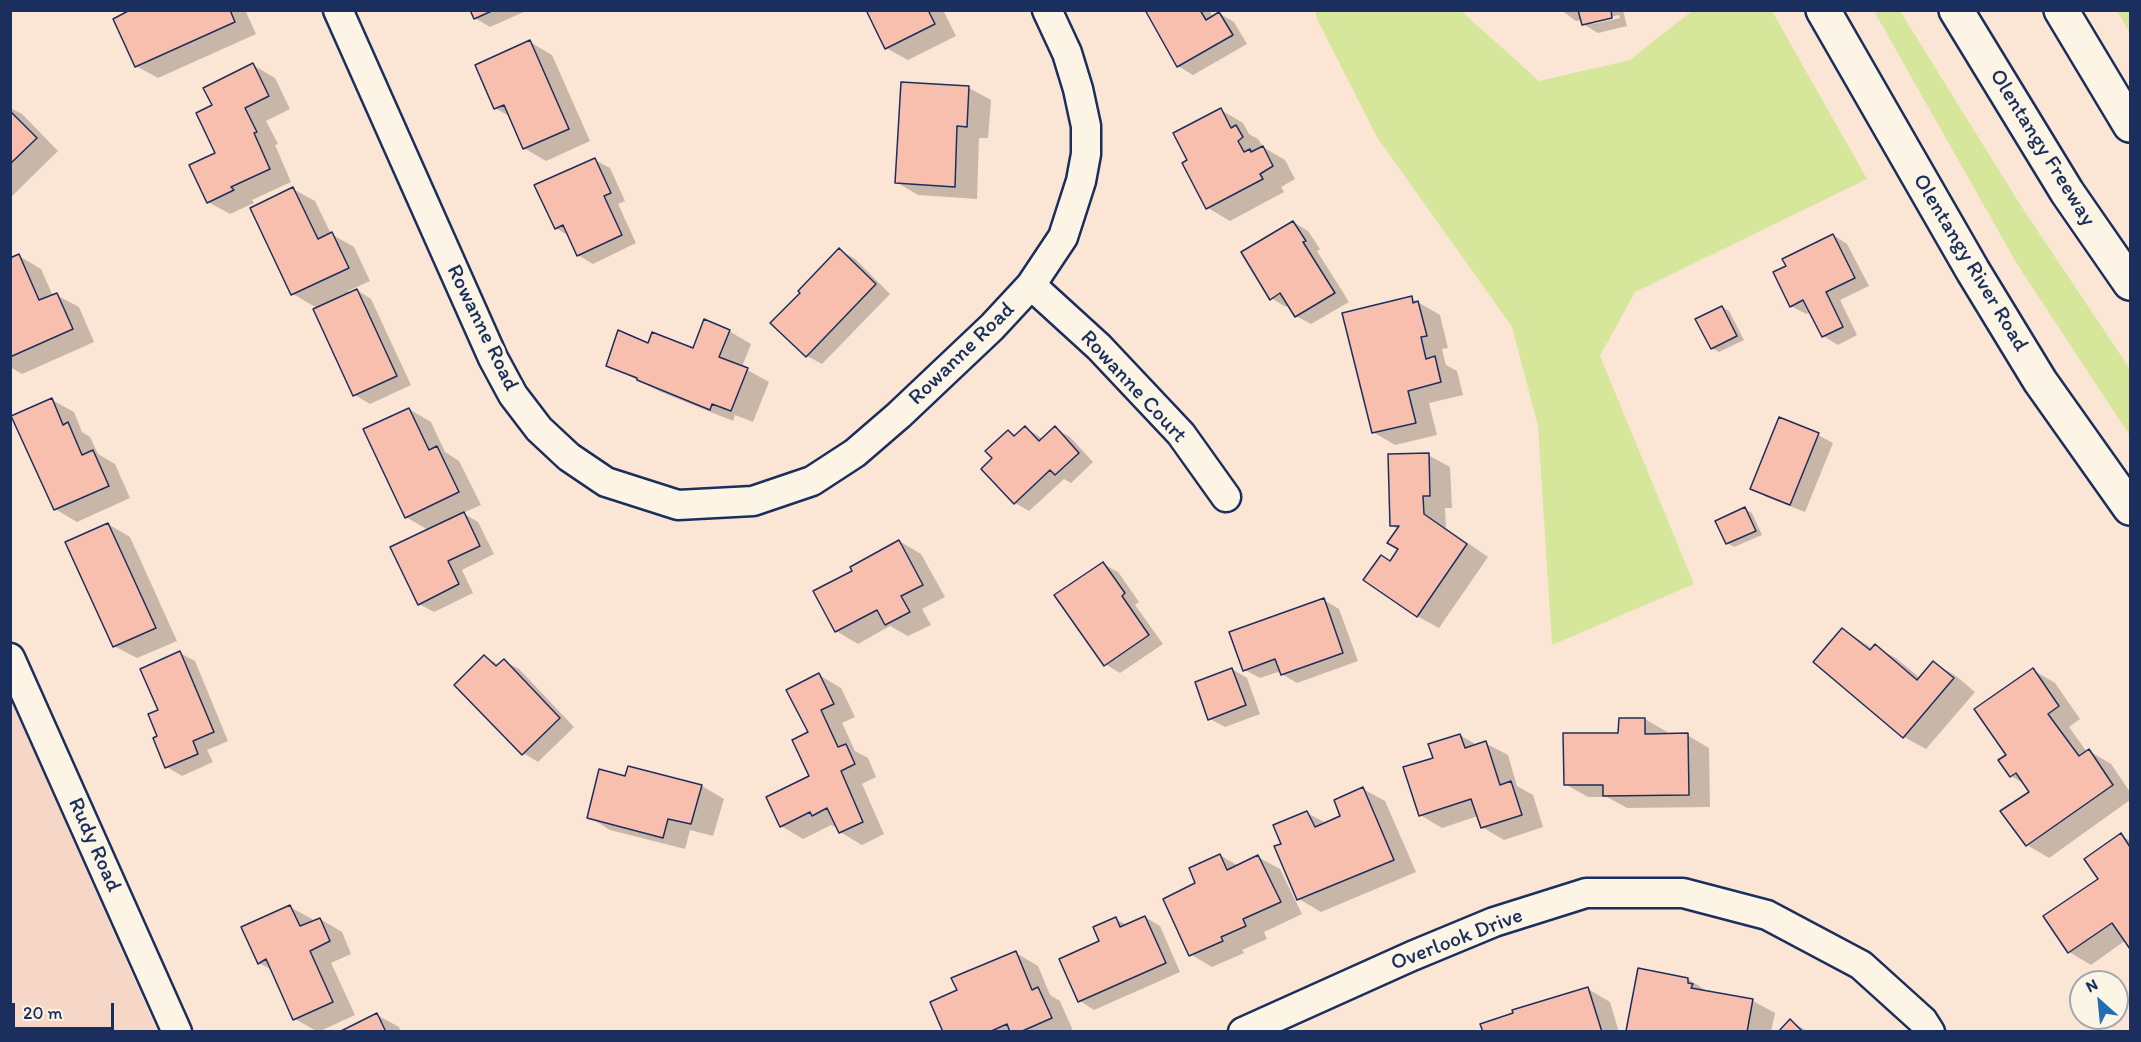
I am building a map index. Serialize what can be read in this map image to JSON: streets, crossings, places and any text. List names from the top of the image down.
{
  "streets": {
    "main road": ["Olentangy Freeway", "Olentangy River Road"],
    "street": [
      "Rowanne Road",
      "Rowanne Court",
      "Rudy Road",
      "Overlook Drive"
    ]
  },
  "crossings": [
    ["Rowanne Road", "Rowanne Court"]
  ],
  "scale_bar": "20 m",
  "north": "top left"
}
